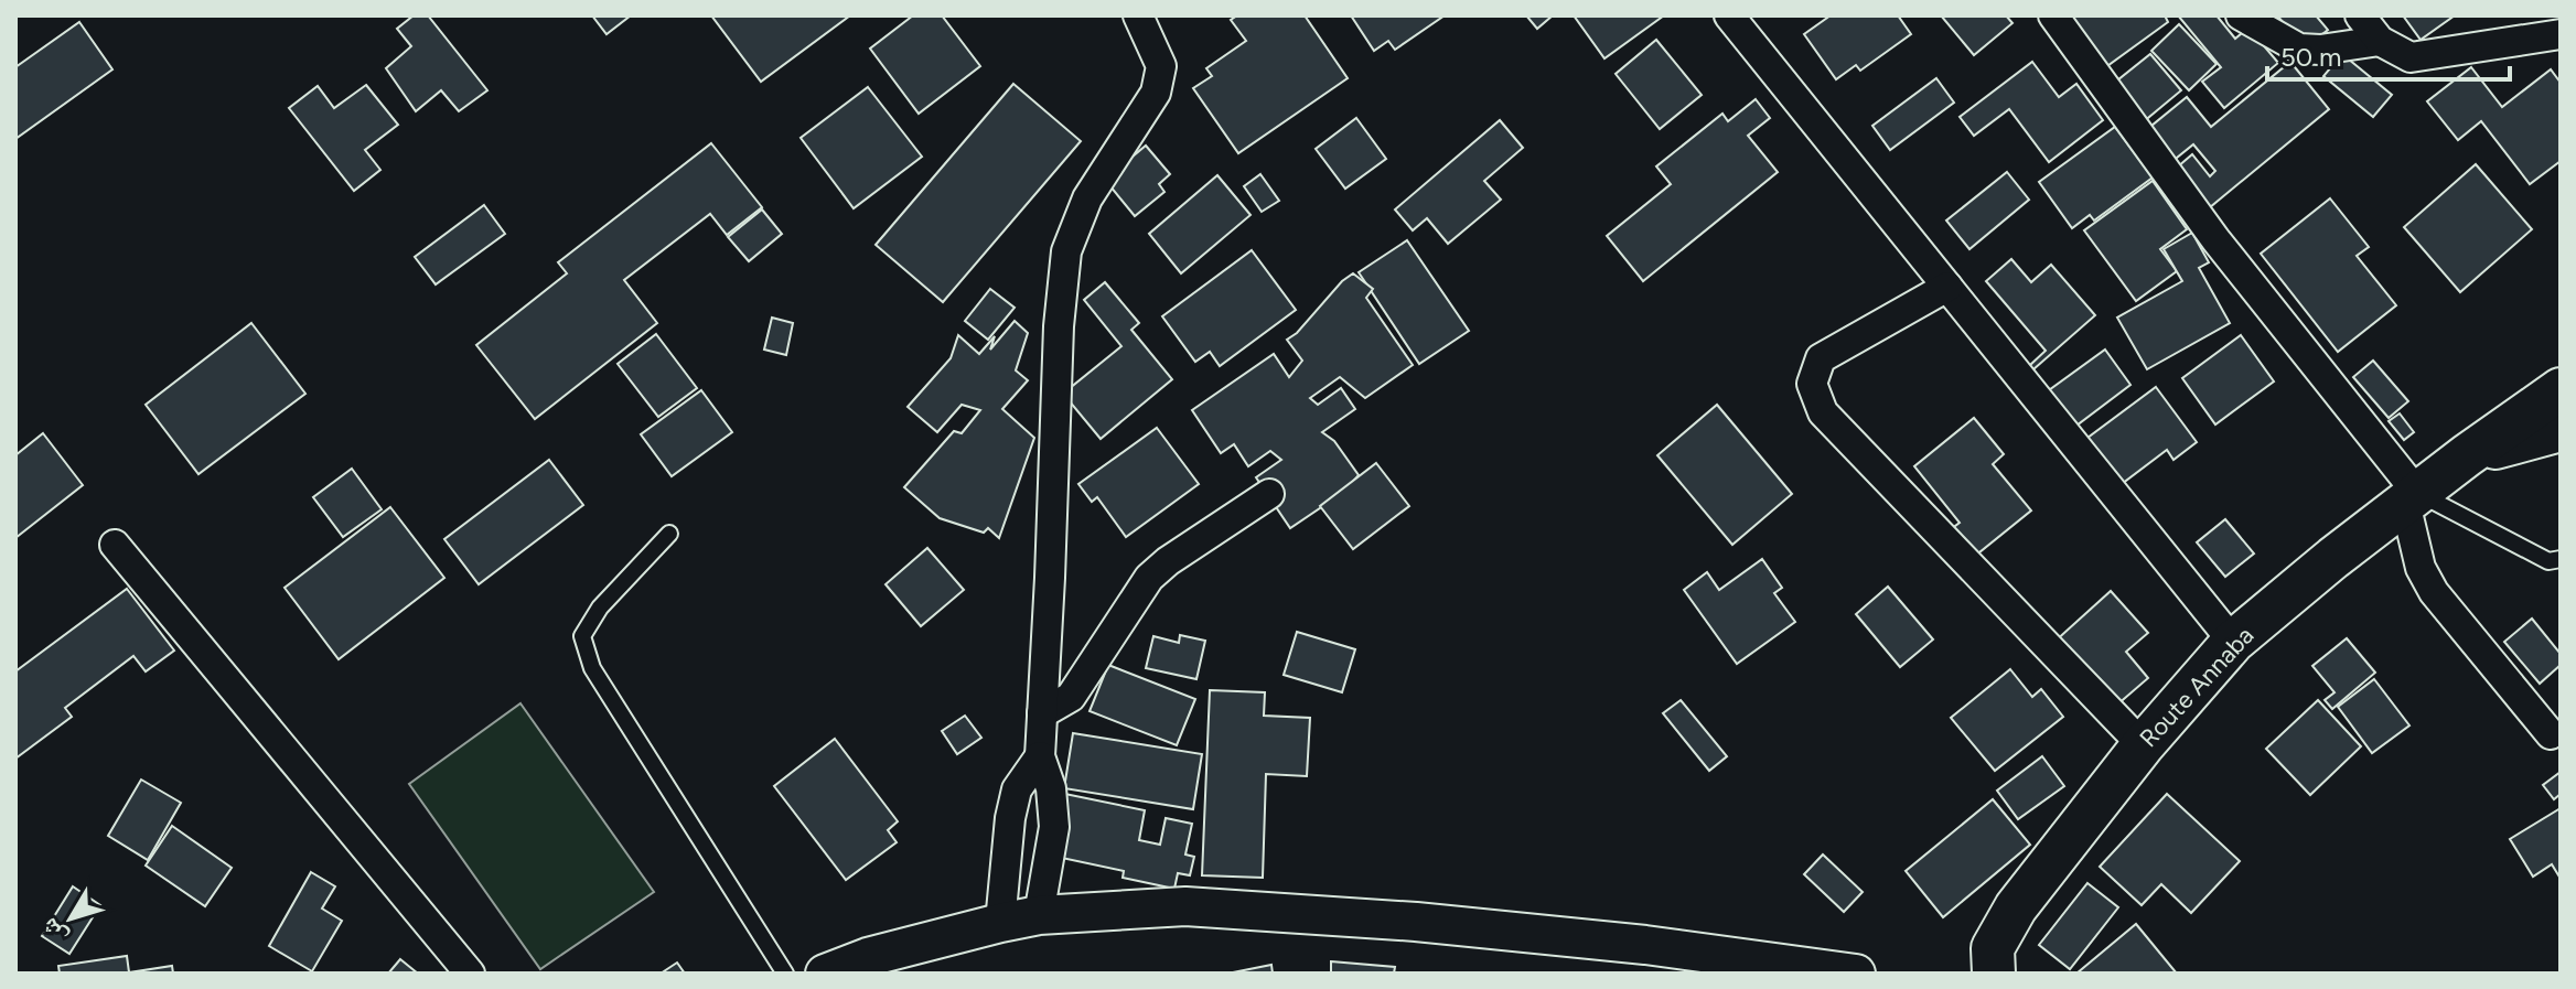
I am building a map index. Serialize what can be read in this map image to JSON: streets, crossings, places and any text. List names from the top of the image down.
{
  "streets": {
    "main road": ["Route Annaba"]
  },
  "scale_bar": "50 m",
  "north": "bottom left"
}
